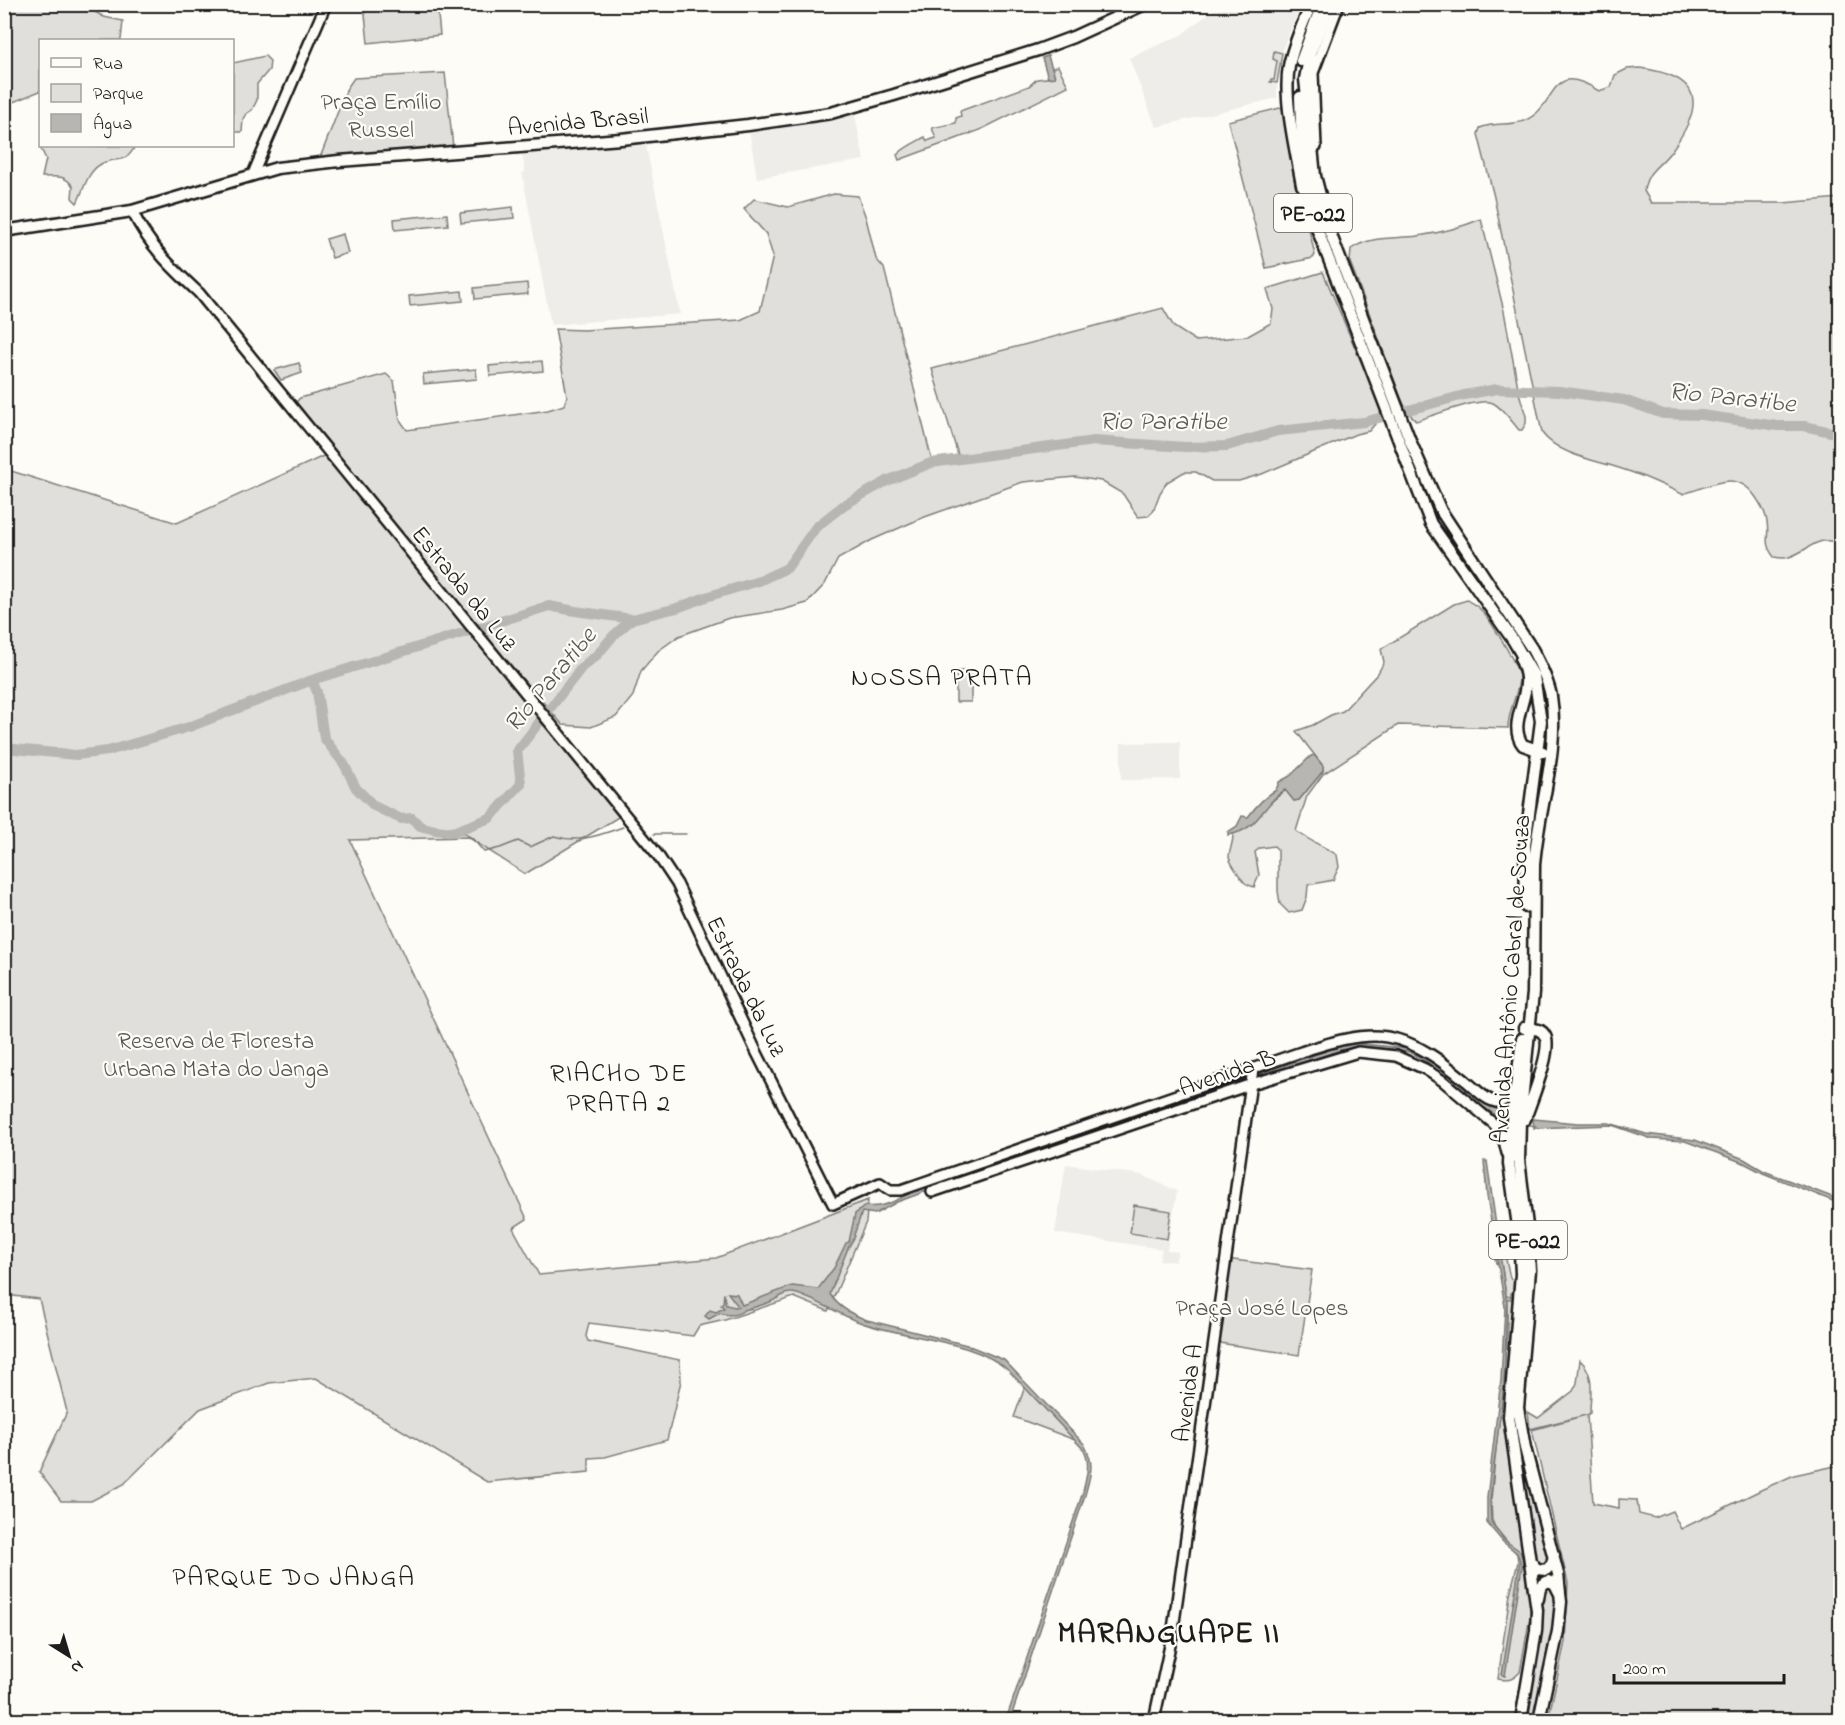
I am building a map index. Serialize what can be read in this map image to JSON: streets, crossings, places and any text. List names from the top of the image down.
{
  "streets": {
    "main road": [
      "Avenida Brasil",
      "PE-022",
      "Estrada da Luz",
      "Avenida Antônio Cabral de Souza",
      "Avenida B",
      "Avenida A"
    ]
  },
  "crossings": [
    ["Avenida Brasil", "Estrada da Luz"],
    ["PE-022", "Avenida Antônio Cabral de Souza"],
    ["Estrada da Luz", "Avenida B"],
    ["Avenida Antônio Cabral de Souza", "Avenida B"],
    ["Avenida B", "Avenida A"]
  ],
  "districts": [
    "NOSSA PRATA",
    "RIACHO DE PRATA 2",
    "PARQUE DO JANGA",
    "MARANGUAPE II"
  ],
  "water": ["Rio Paratibe"],
  "parks": ["Praça Emílio Russel", "Reserva de Floresta Urbana Mata do Janga", "Praça José Lopes"],
  "legend": ["Rua", "Parque", "Água"],
  "scale_bar": "200 m",
  "north": "bottom right"
}
